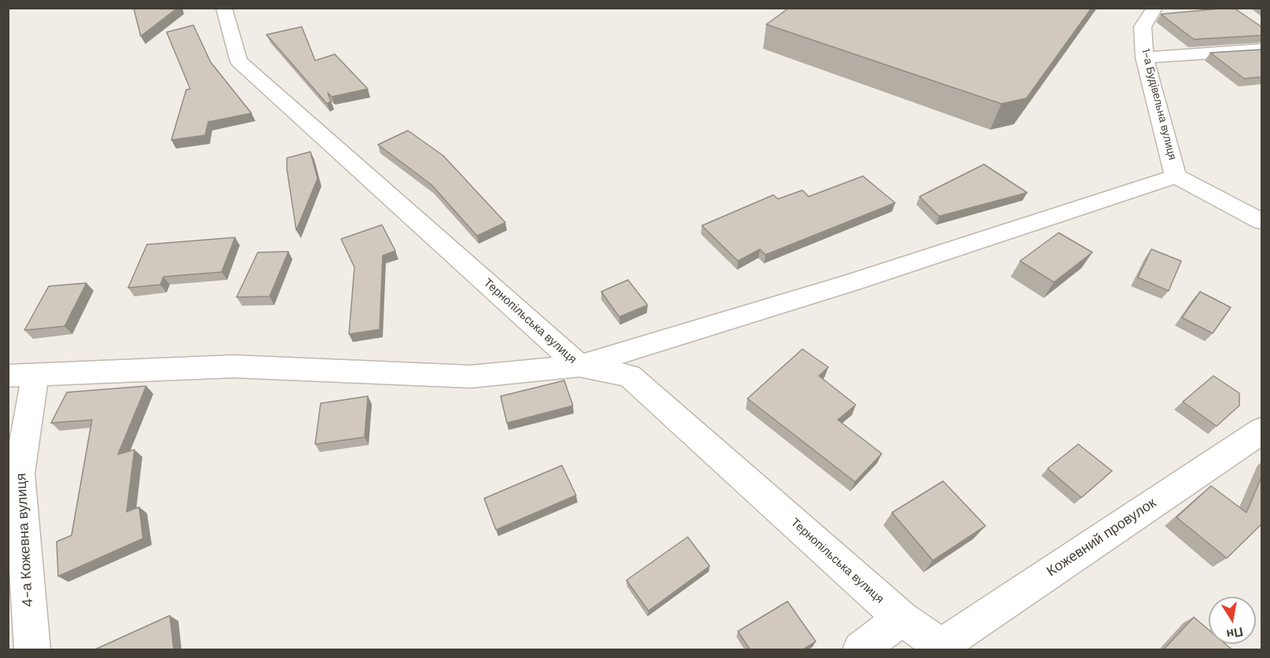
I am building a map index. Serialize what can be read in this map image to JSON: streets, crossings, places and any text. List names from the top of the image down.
{
  "streets": {
    "street": [
      "1-а Будівельна вулиця",
      "Тернопільська вулиця",
      "Кожевний провулок",
      "4-а Кожевна вулиця"
    ]
  },
  "crossings": [
    ["Тернопільська вулиця", "Кожевний провулок"]
  ],
  "north": "bottom"
}
